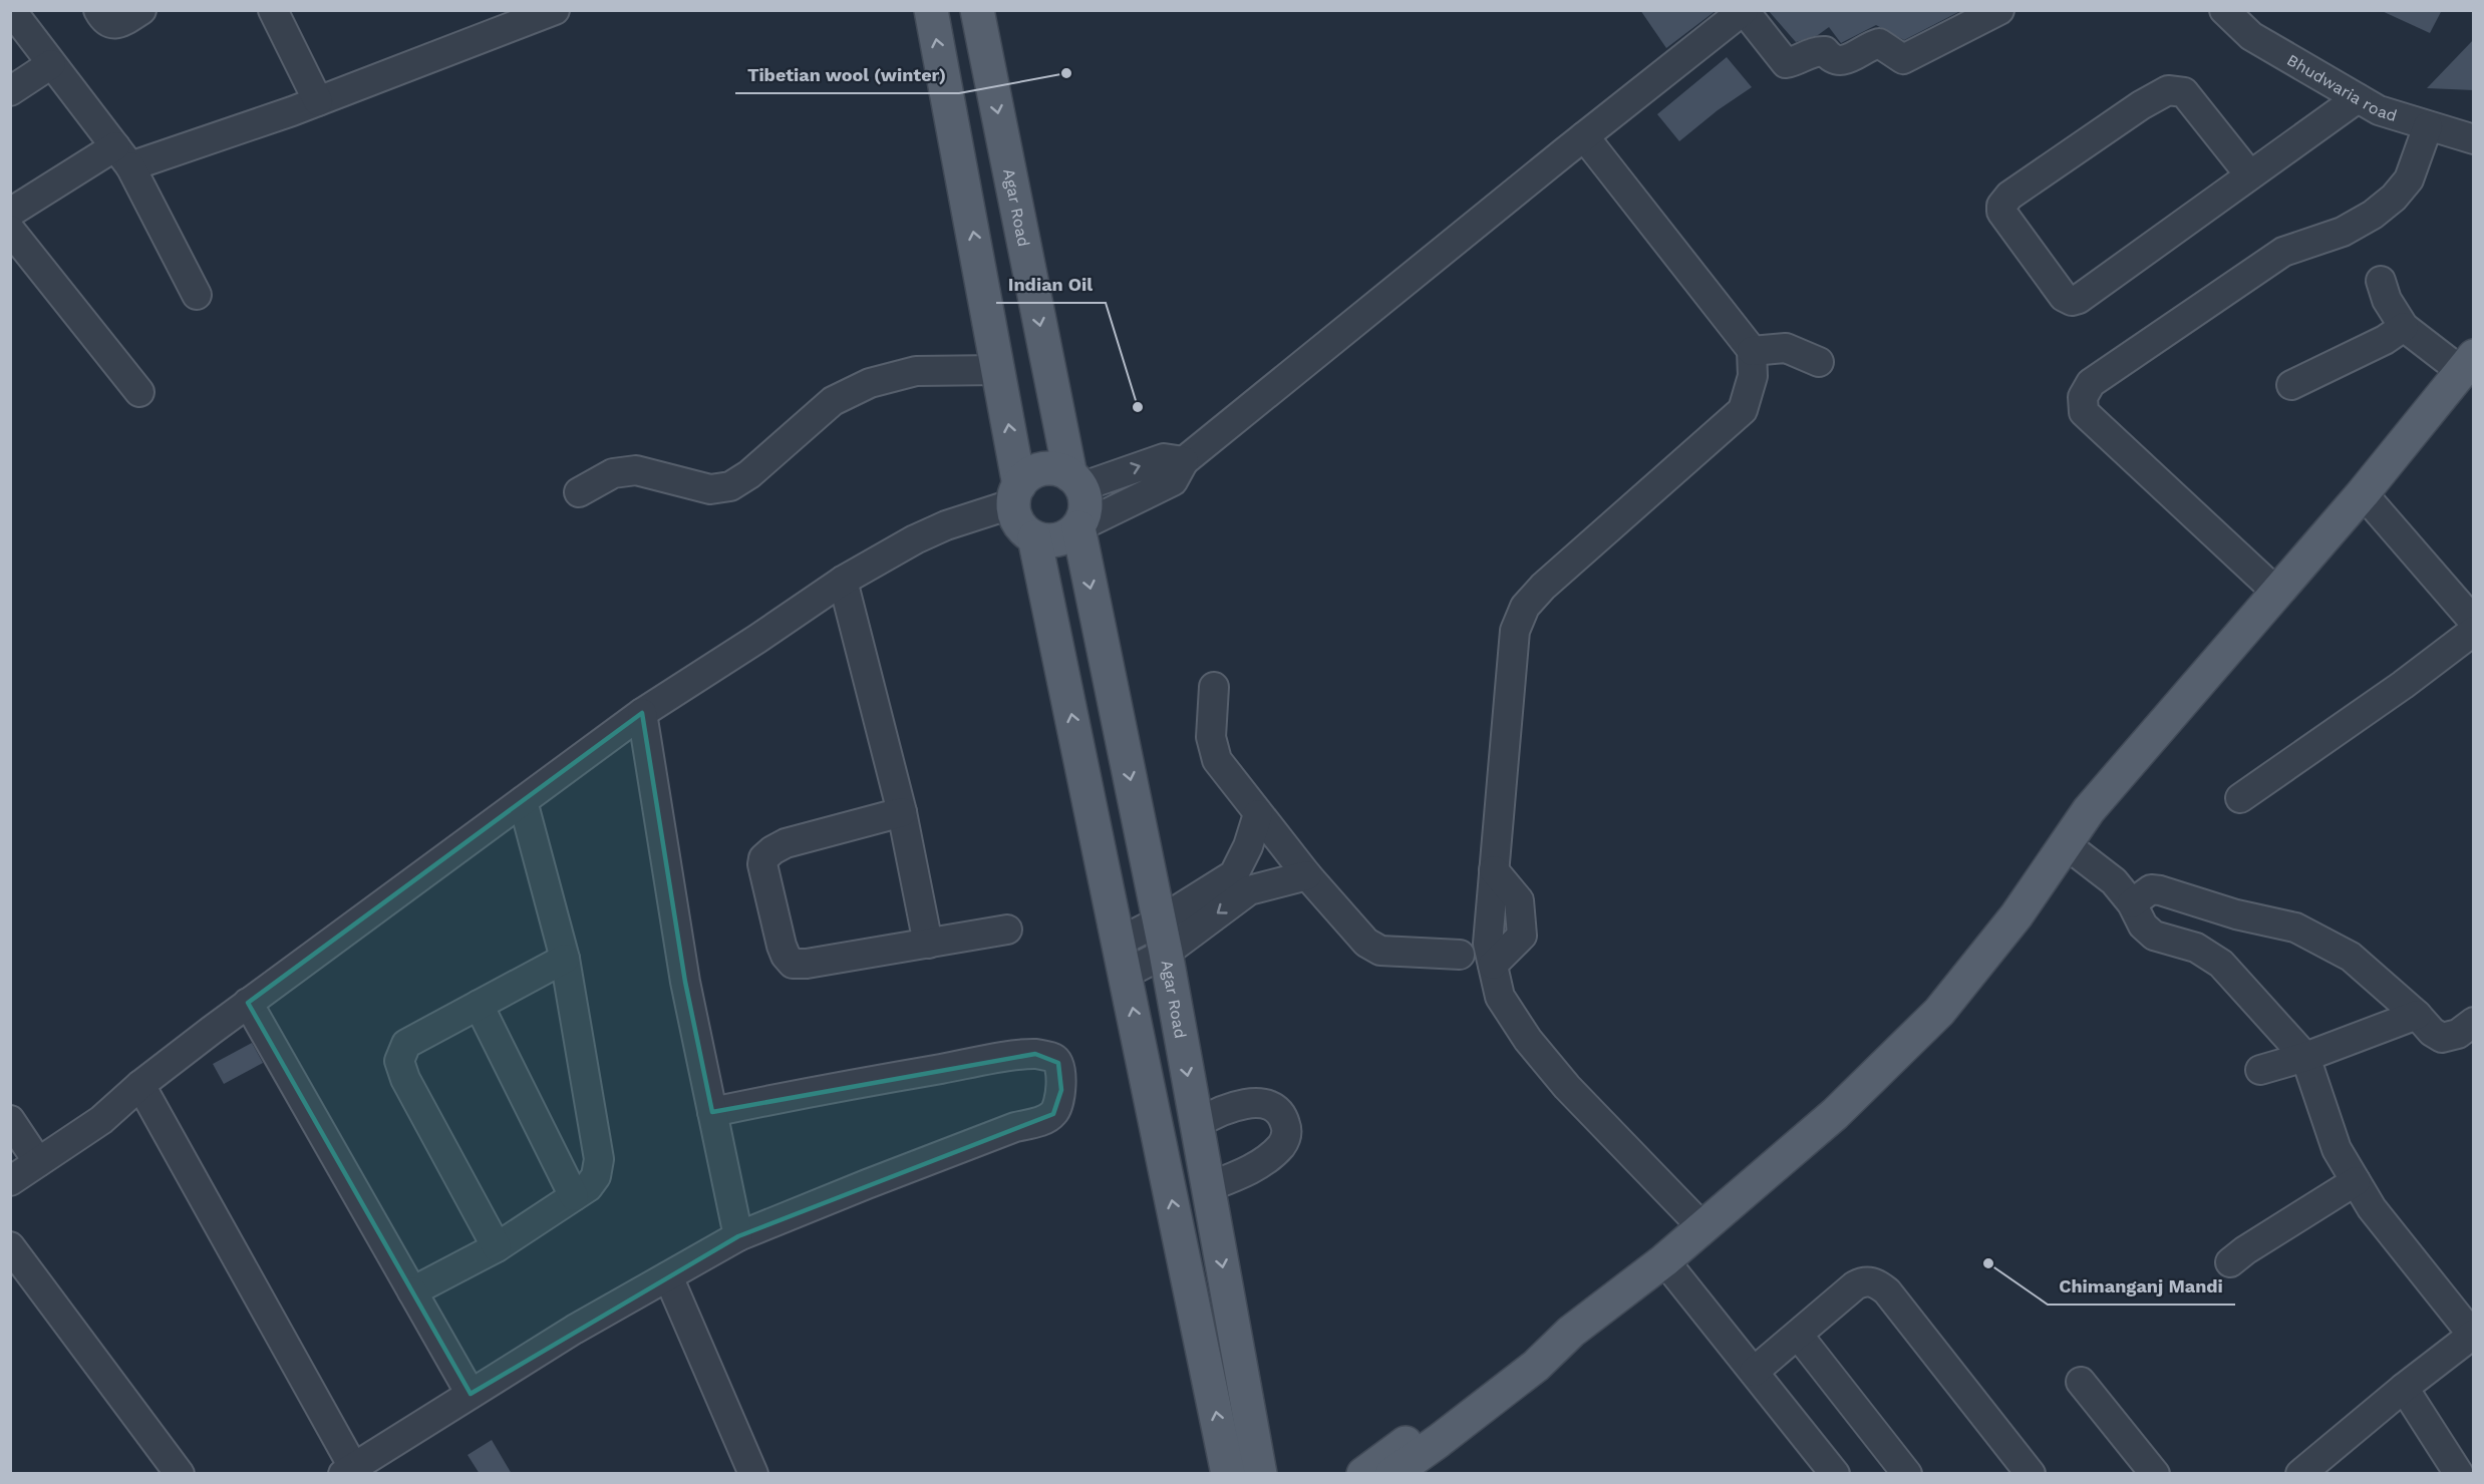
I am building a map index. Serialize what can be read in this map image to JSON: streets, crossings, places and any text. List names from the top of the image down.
{
  "streets": {
    "main road": ["Agar Road"],
    "street": ["Bhudwaria road"]
  },
  "places": ["Tibetian wool (winter)", "Indian Oil", "Chimanganj Mandi"]
}
